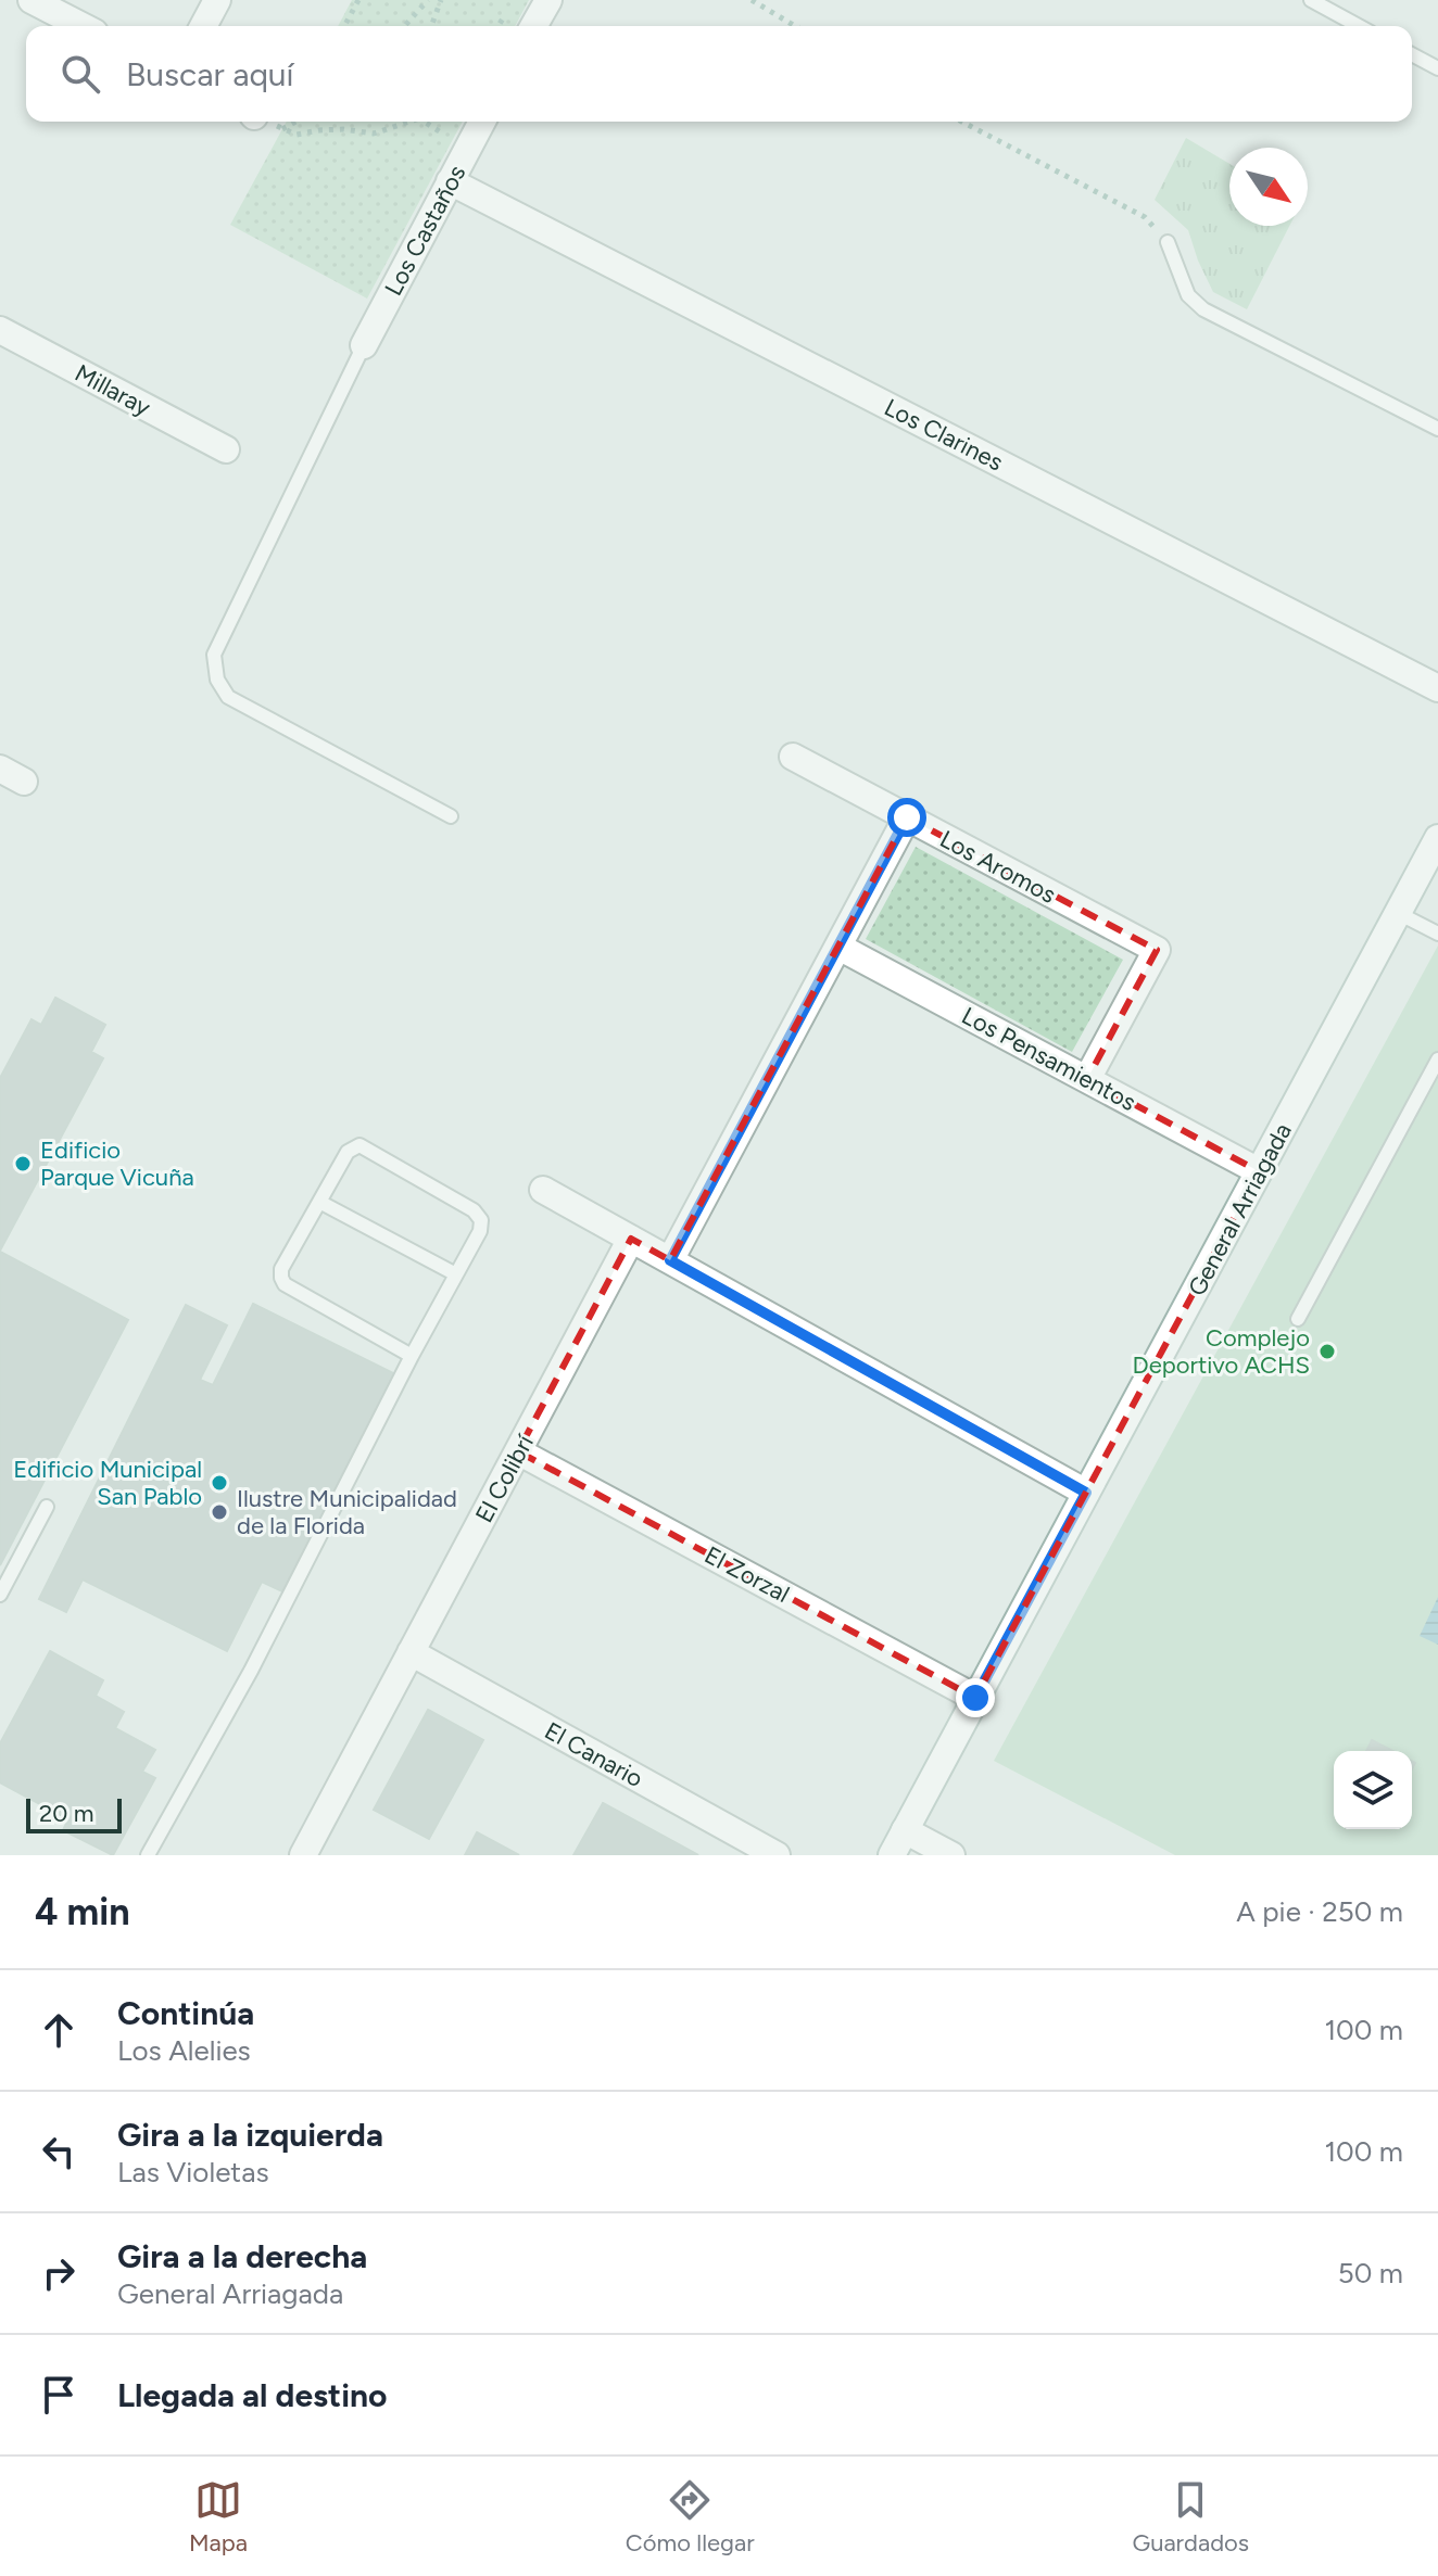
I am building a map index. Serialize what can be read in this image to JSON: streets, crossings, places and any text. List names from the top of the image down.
{
  "streets": {
    "street": [
      "Los Castaños",
      "Millaray",
      "Los Clarines",
      "Los Aromos",
      "Los Pensamientos",
      "General Arriagada",
      "El Colibrí",
      "El Zorzal",
      "El Canario"
    ]
  },
  "crossings": [
    ["Los Castaños", "Los Clarines"],
    ["Los Aromos", "Los Pensamientos"],
    ["Los Pensamientos", "General Arriagada"],
    ["General Arriagada", "El Zorzal"],
    ["El Colibrí", "El Zorzal"],
    ["El Colibrí", "El Canario"]
  ],
  "places": [
    "Edificio Parque Vicuña",
    "Complejo Deportivo ACHS",
    "Edificio Municipal San Pablo",
    "Ilustre Municipalidad de la Florida"
  ],
  "scale_bar": "20 m",
  "north": "bottom right",
  "page": {
    "search": "Buscar aquí",
    "scale": "20 m",
    "heading": ["4 min", "A pie · 250 m"],
    "list": [
      ["Continúa", "Los Alelies", "100 m"],
      ["Gira a la izquierda", "Las Violetas", "100 m"],
      ["Gira a la derecha", "General Arriagada", "50 m"],
      "Llegada al destino"
    ],
    "nav": ["Mapa", "Cómo llegar", "Guardados"]
  }
}
